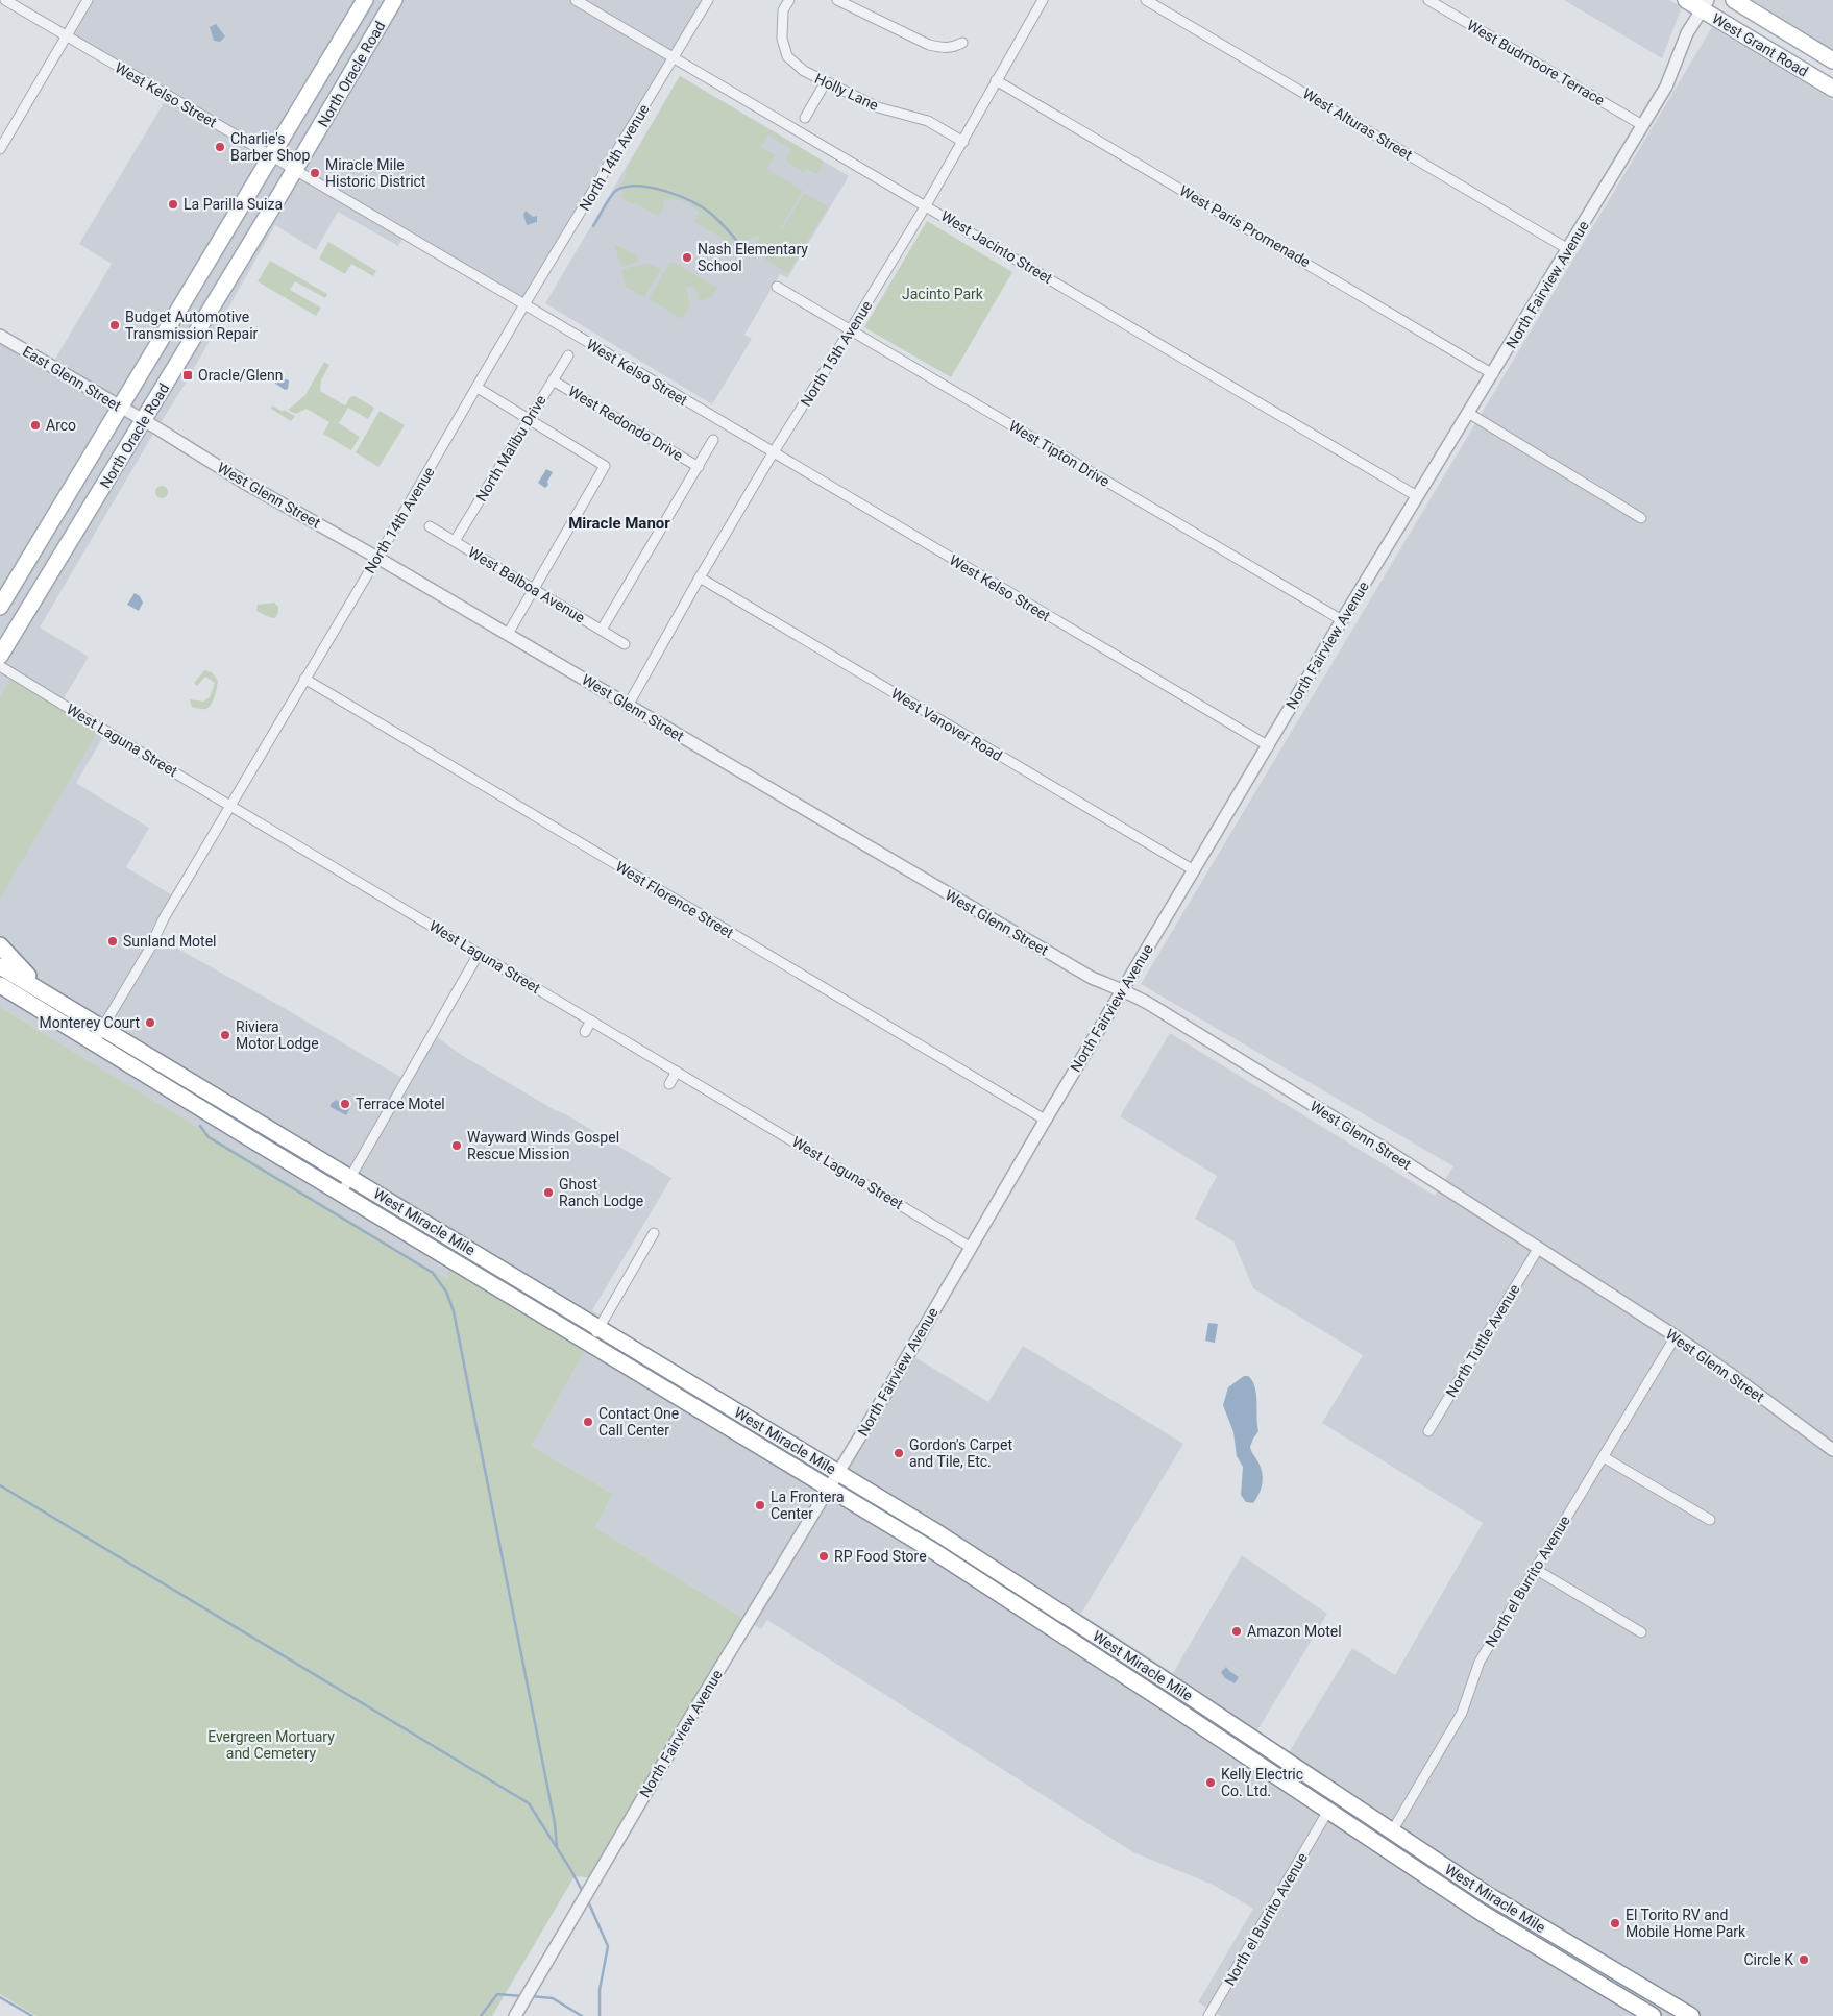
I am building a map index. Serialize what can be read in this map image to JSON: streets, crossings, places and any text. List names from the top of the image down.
{
  "streets": {
    "main road": ["West Grant Road", "North Oracle Road", "West Miracle Mile"],
    "street": [
      "West Budmoore Terrace",
      "Holly Lane",
      "West Kelso Street",
      "West Alturas Street",
      "North 14th Avenue",
      "West Paris Promenade",
      "West Jacinto Street",
      "North Fairview Avenue",
      "North 15th Avenue",
      "East Glenn Street",
      "West Redondo Drive",
      "North Malibu Drive",
      "West Tipton Drive",
      "West Glenn Street",
      "West Balboa Avenue",
      "West Vanover Road",
      "West Laguna Street",
      "West Florence Street",
      "North Tuttle Avenue",
      "North el Burrito Avenue"
    ]
  },
  "crossings": [
    ["West Grant Road", "North Fairview Avenue"],
    ["West Budmoore Terrace", "North Fairview Avenue"],
    ["North Oracle Road", "West Kelso Street"],
    ["North Oracle Road", "East Glenn Street"],
    ["North Oracle Road", "West Glenn Street"],
    ["Holly Lane", "North 15th Avenue"],
    ["West Kelso Street", "North 14th Avenue"],
    ["West Kelso Street", "North Fairview Avenue"],
    ["West Kelso Street", "North 15th Avenue"],
    ["West Alturas Street", "North Fairview Avenue"],
    ["North 14th Avenue", "West Jacinto Street"],
    ["North 14th Avenue", "West Glenn Street"],
    ["North 14th Avenue", "West Laguna Street"],
    ["North 14th Avenue", "West Florence Street"],
    ["North 14th Avenue", "West Miracle Mile"],
    ["West Paris Promenade", "North Fairview Avenue"],
    ["West Paris Promenade", "North 15th Avenue"],
    ["West Jacinto Street", "North Fairview Avenue"],
    ["West Jacinto Street", "North 15th Avenue"],
    ["North Fairview Avenue", "West Tipton Drive"],
    ["North Fairview Avenue", "West Glenn Street"],
    ["North Fairview Avenue", "West Vanover Road"],
    ["North Fairview Avenue", "West Laguna Street"],
    ["North Fairview Avenue", "West Florence Street"],
    ["North Fairview Avenue", "West Miracle Mile"],
    ["North 15th Avenue", "West Tipton Drive"],
    ["North 15th Avenue", "West Glenn Street"],
    ["North 15th Avenue", "West Vanover Road"],
    ["East Glenn Street", "West Glenn Street"],
    ["West Redondo Drive", "North Malibu Drive"],
    ["North Malibu Drive", "West Balboa Avenue"],
    ["West Glenn Street", "North Tuttle Avenue"],
    ["West Glenn Street", "North el Burrito Avenue"],
    ["West Miracle Mile", "North el Burrito Avenue"]
  ],
  "districts": ["Miracle Manor"],
  "parks": ["Jacinto Park", "Evergreen Mortuary and Cemetery"],
  "places": {
    "other": [
      "Charlie's Barber Shop",
      "Miracle Mile Historic District",
      "La Parilla Suiza",
      "Nash Elementary School",
      "Budget Automotive Transmission Repair",
      "Arco",
      "Sunland Motel",
      "Monterey Court",
      "Riviera Motor Lodge",
      "Terrace Motel",
      "Wayward Winds Gospel Rescue Mission",
      "Ghost Ranch Lodge",
      "Contact One Call Center",
      "Gordon's Carpet and Tile, Etc.",
      "La Frontera Center",
      "RP Food Store",
      "Amazon Motel",
      "Kelly Electric Co. Ltd.",
      "El Torito RV and Mobile Home Park",
      "Circle K"
    ],
    "transit": ["Oracle/Glenn"]
  }
}
